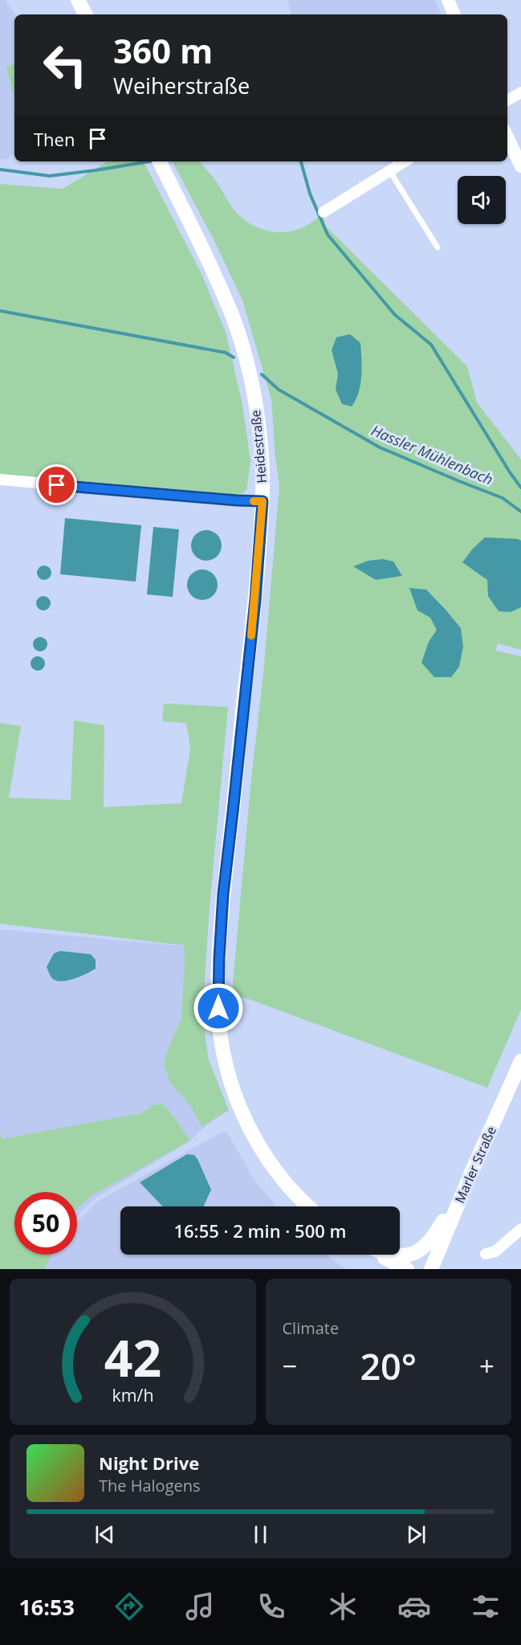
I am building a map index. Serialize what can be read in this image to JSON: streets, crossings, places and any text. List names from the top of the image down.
{
  "streets": {
    "main road": ["Heidestraße", "Marler Straße"]
  },
  "water": ["Hassler Mühlenbach"],
  "page": {
    "turn": ["360 m", "Weiherstraße"],
    "then": "Then",
    "limit": "50",
    "trip": "16:55 · 2 min · 500 m",
    "tile": "Climate",
    "heat": ["−", "20°", "+"],
    "song": ["Night Drive", "The Halogens"],
    "tabs": "16:53",
    "gauge": ["42", "km/h"]
  }
}
